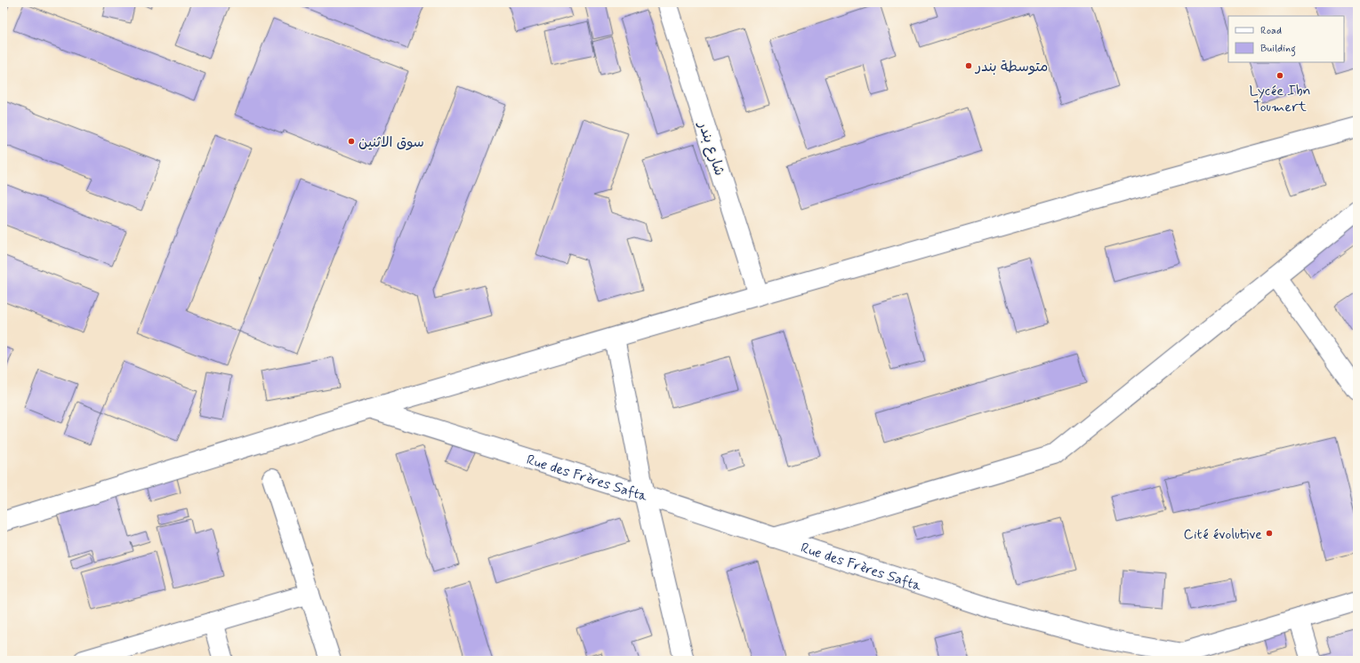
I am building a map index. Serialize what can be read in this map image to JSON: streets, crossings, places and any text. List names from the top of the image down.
{
  "streets": {
    "street": ["شارع بندر", "Rue des Frères Safta"]
  },
  "places": [
    "متوسطة بندر",
    "Lycée Ibn Toumert",
    "ﺳﻮق اﻻﺛﻨﻴﻦ",
    "Cité évolutive"
  ],
  "legend": ["Road", "Building"]
}
